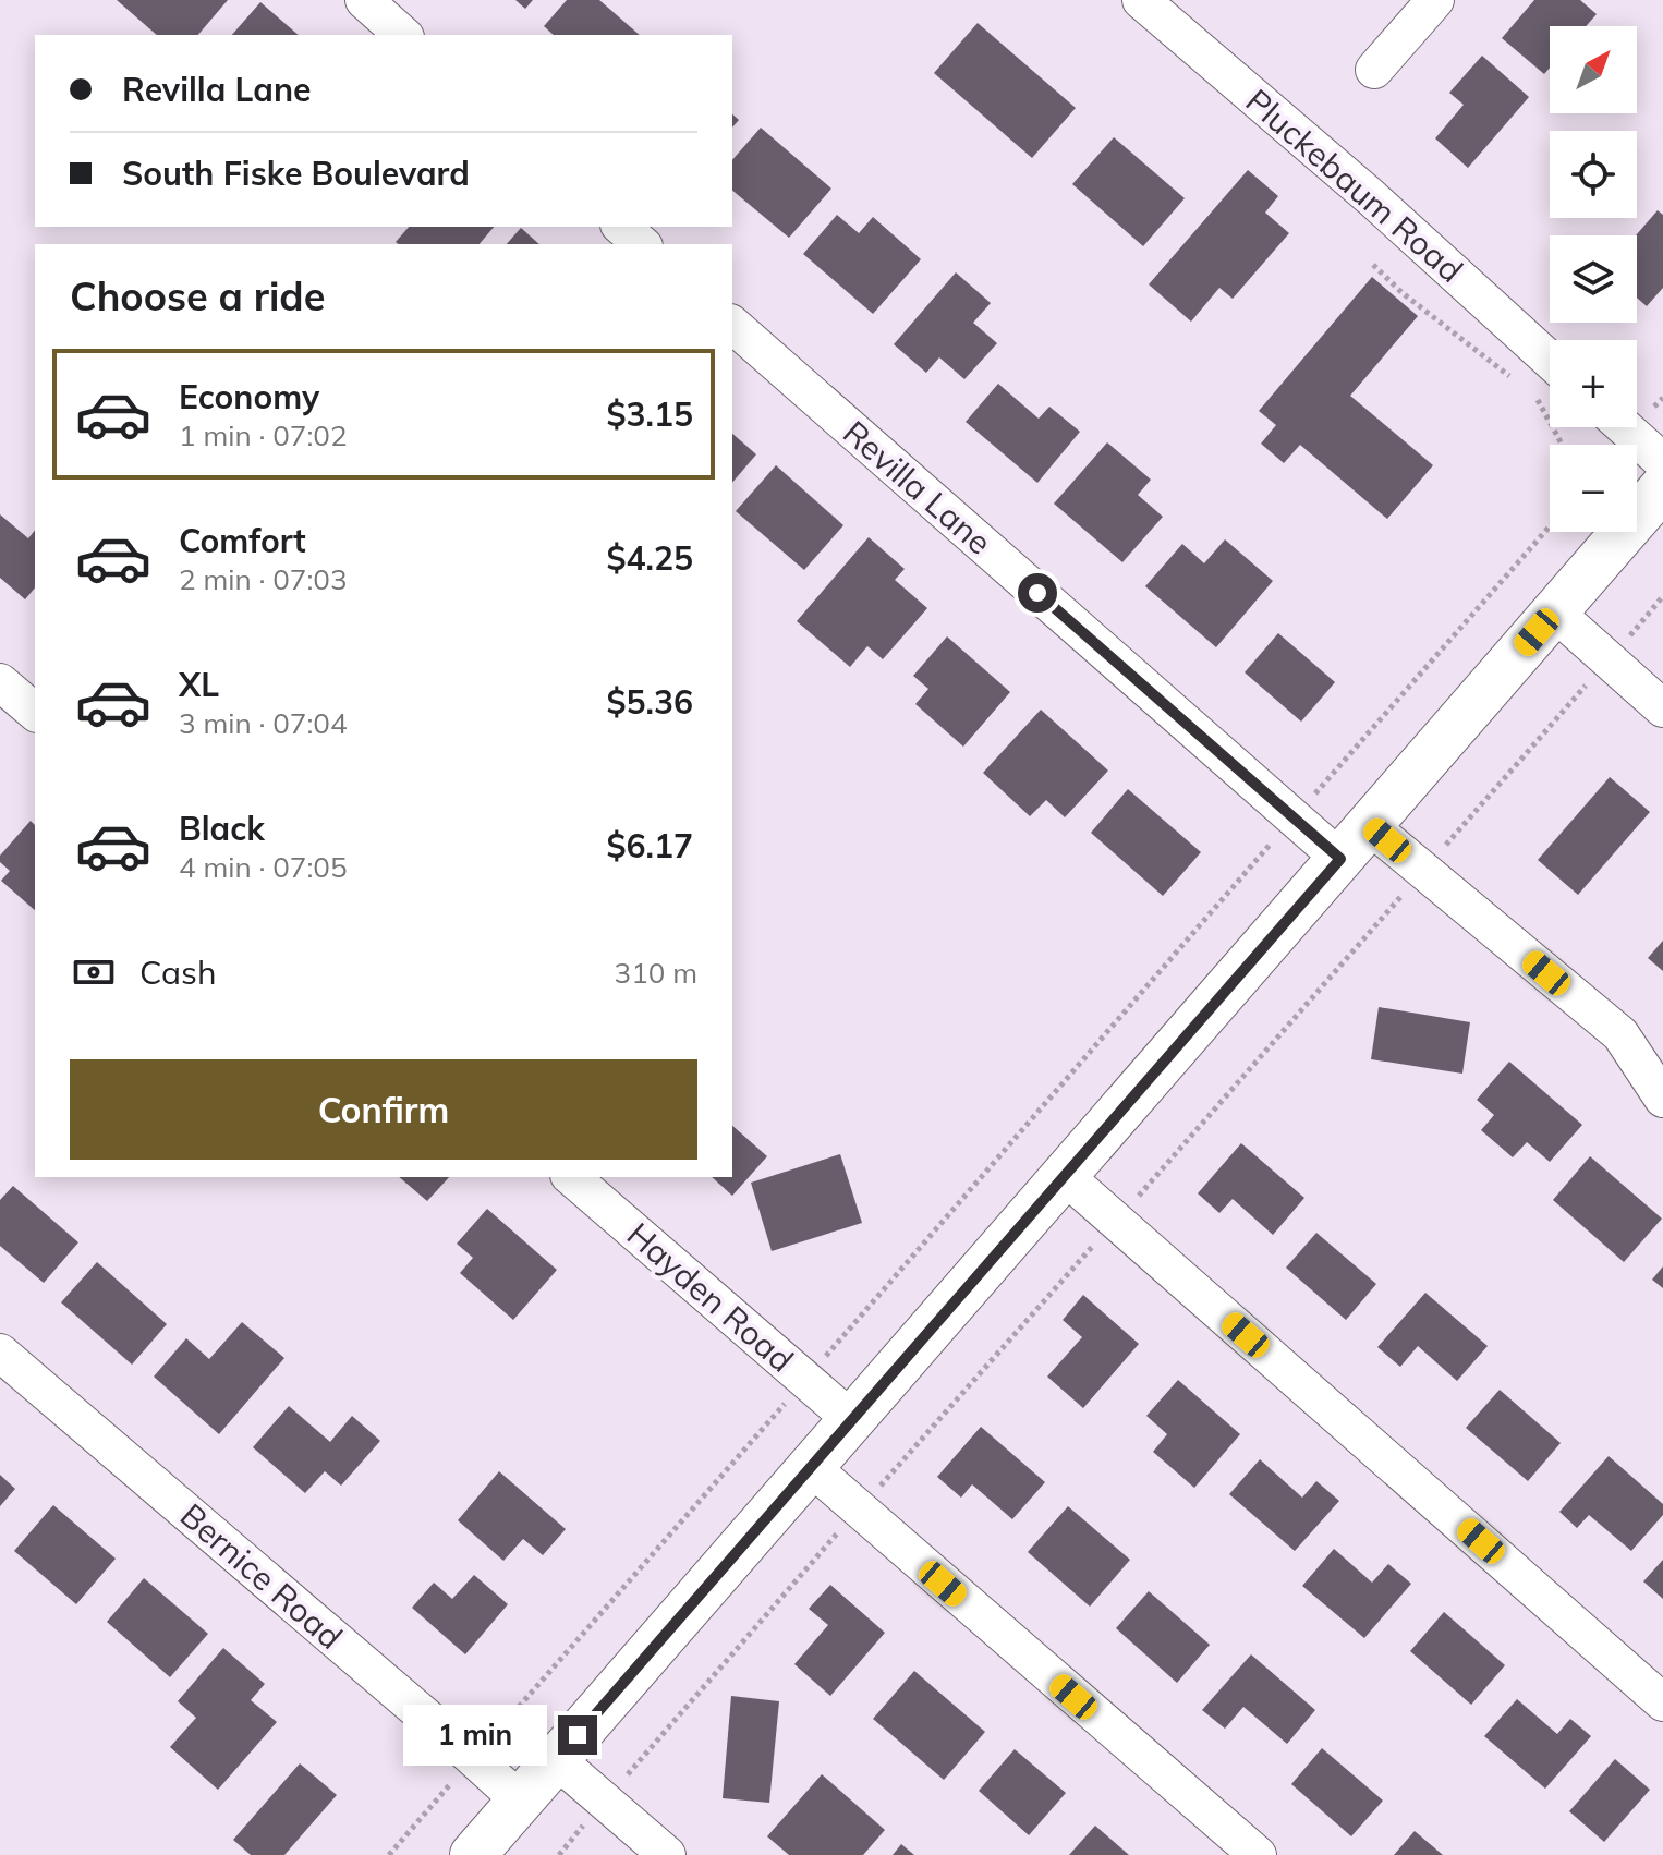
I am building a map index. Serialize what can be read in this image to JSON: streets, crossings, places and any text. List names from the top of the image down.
{
  "streets": {
    "street": [
      "Pluckebaum Road",
      "Revilla Lane",
      "Hayden Road",
      "Bernice Road"
    ]
  },
  "north": "top right",
  "page": {
    "map_buttons": ["+", "−"],
    "banner": ["Revilla Lane", "South Fiske Boulevard"],
    "heading": "Choose a ride",
    "list": [
      {
        "name": "Economy",
        "note": "1 min · 07:02",
        "value": "$3.15"
      },
      {
        "name": "Comfort",
        "note": "2 min · 07:03",
        "value": "$4.25"
      },
      {
        "name": "XL",
        "note": "3 min · 07:04",
        "value": "$5.36"
      },
      {
        "name": "Black",
        "note": "4 min · 07:05",
        "value": "$6.17"
      }
    ],
    "pay": ["Cash", "310 m"],
    "buttons": "Confirm",
    "bubble": "1 min"
  }
}
